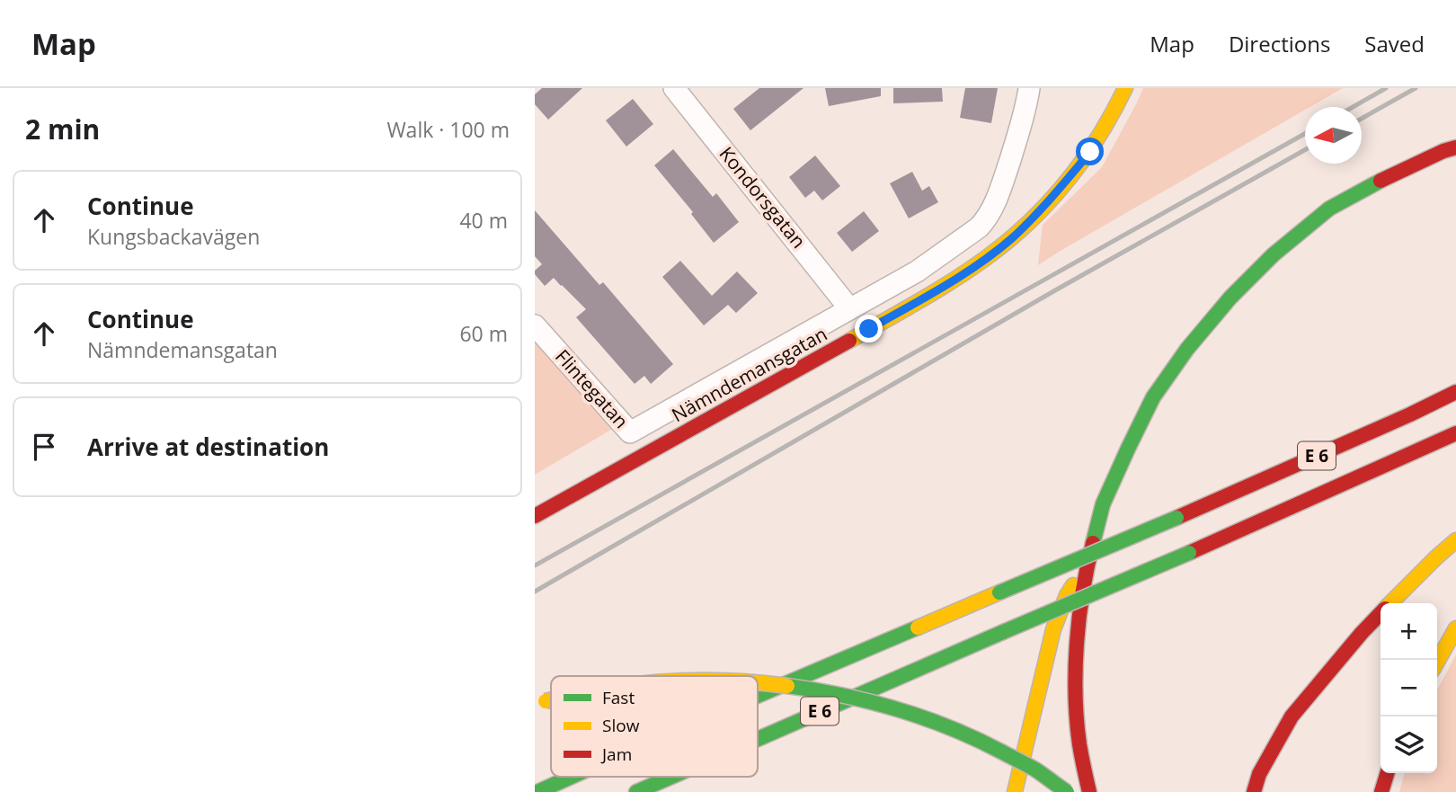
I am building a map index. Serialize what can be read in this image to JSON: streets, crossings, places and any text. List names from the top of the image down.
{
  "streets": {
    "main road": ["Nämndemansgatan", "E 6"],
    "street": ["Kondorsgatan", "Flintegatan"]
  },
  "crossings": [
    ["Kondorsgatan", "Flintegatan"]
  ],
  "legend": ["Fast", "Slow", "Jam"],
  "north": "left",
  "page": {
    "header": "Map",
    "nav": ["Map", "Directions", "Saved"],
    "heading": ["2 min", "Walk · 100 m"],
    "list": [
      ["Continue", "Kungsbackavägen", "40 m"],
      ["Continue", "Nämndemansgatan", "60 m"],
      "Arrive at destination"
    ],
    "map_buttons": ["+", "−"]
  }
}
